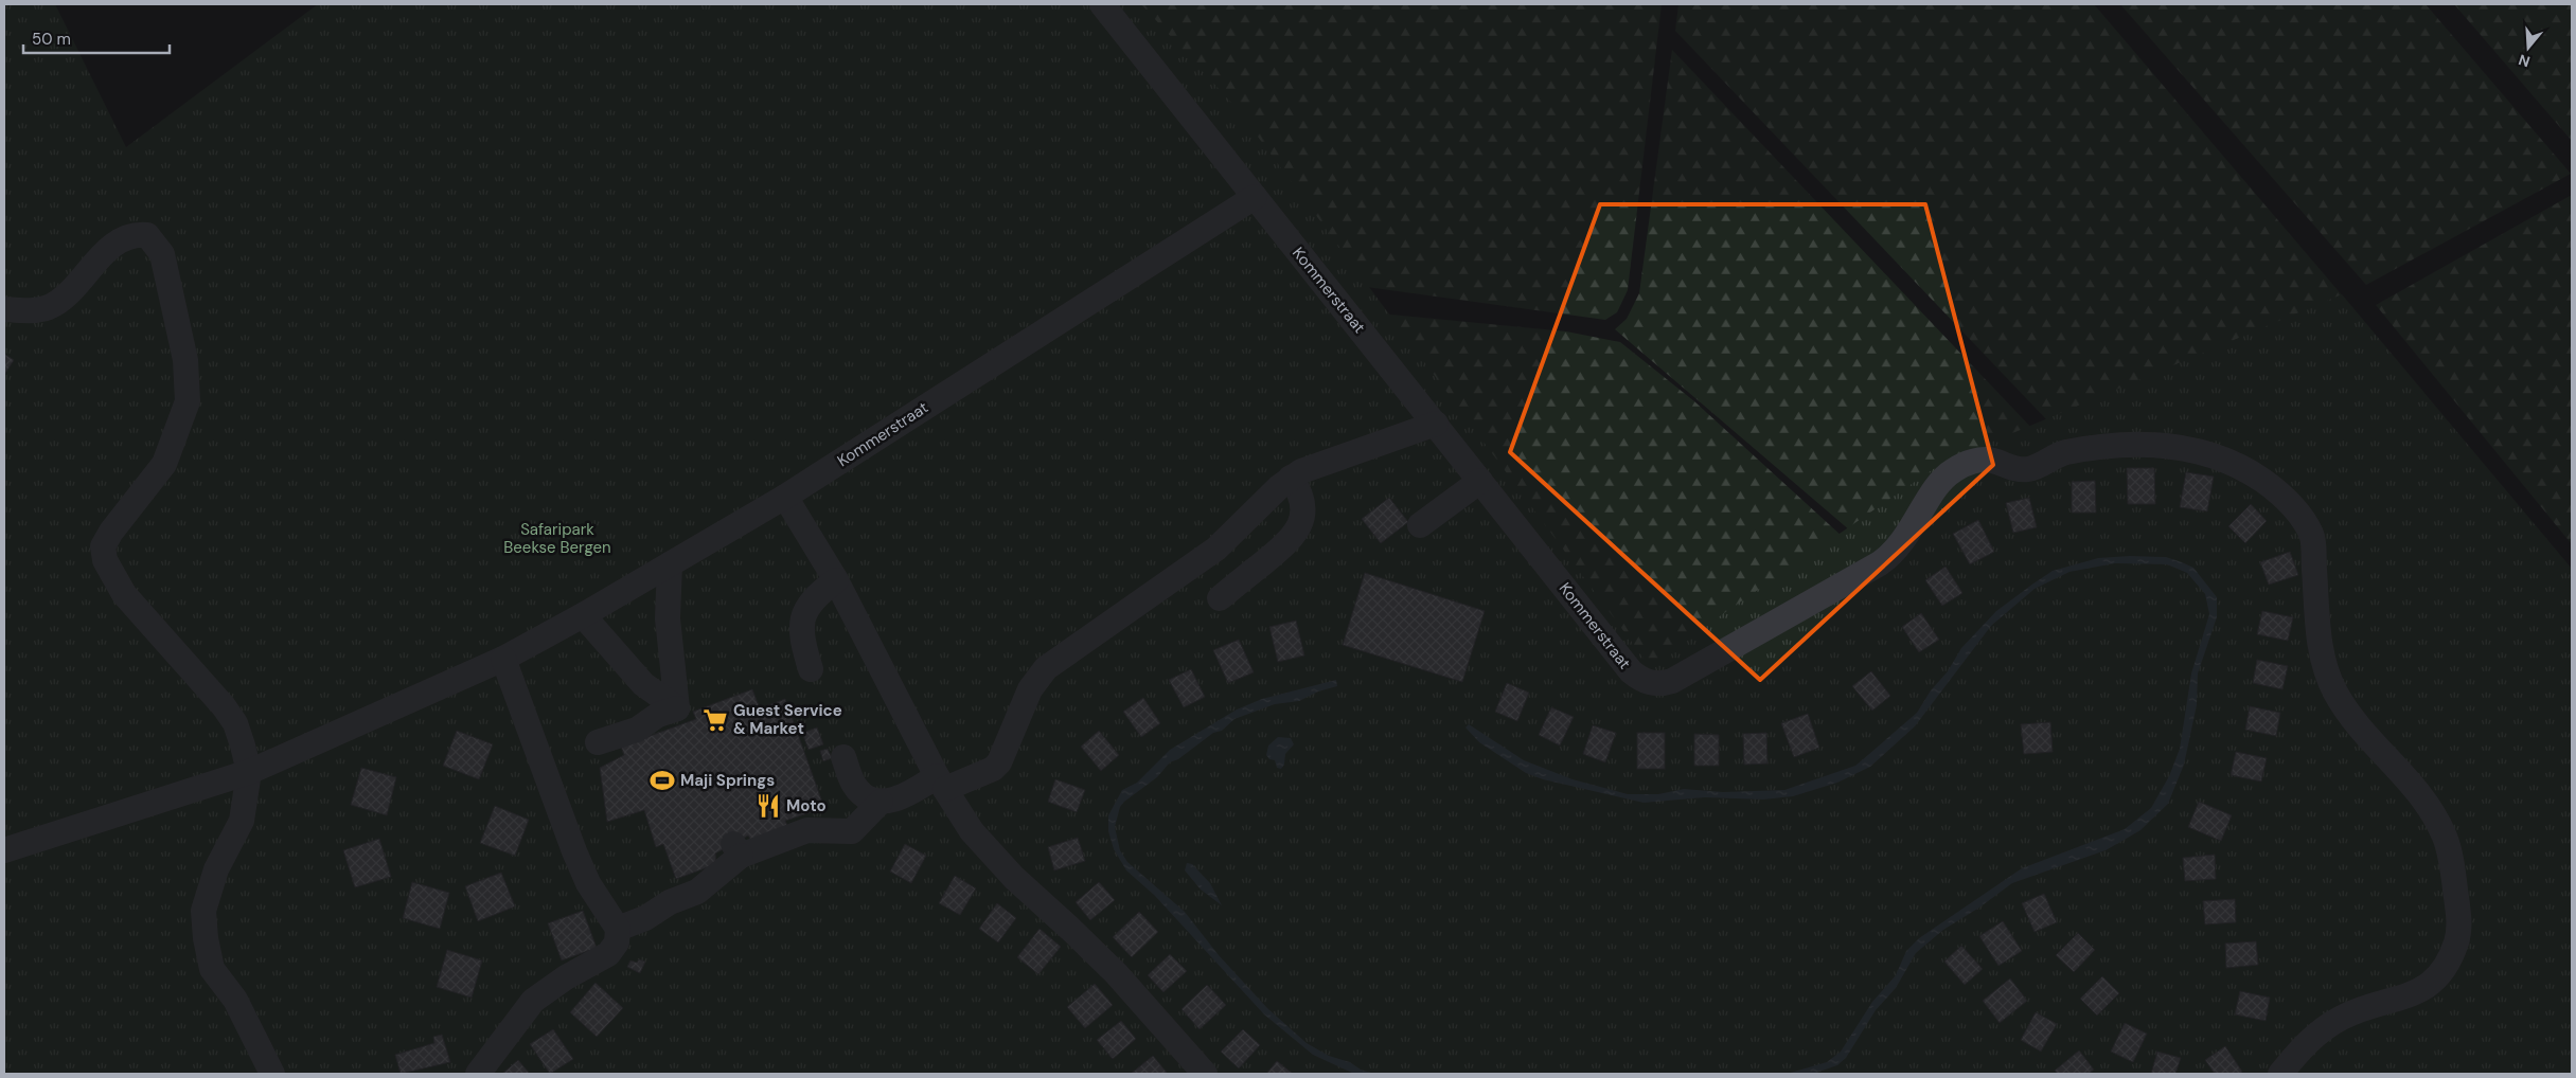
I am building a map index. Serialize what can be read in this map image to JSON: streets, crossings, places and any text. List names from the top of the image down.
{
  "streets": {
    "street": ["Kommerstraat"]
  },
  "parks": ["Safaripark Beekse Bergen"],
  "places": {
    "supermarket": ["Guest Service & Market"],
    "sports": ["Maji Springs"],
    "restaurant": ["Moto"]
  },
  "scale_bar": "50 m",
  "north": "bottom"
}
